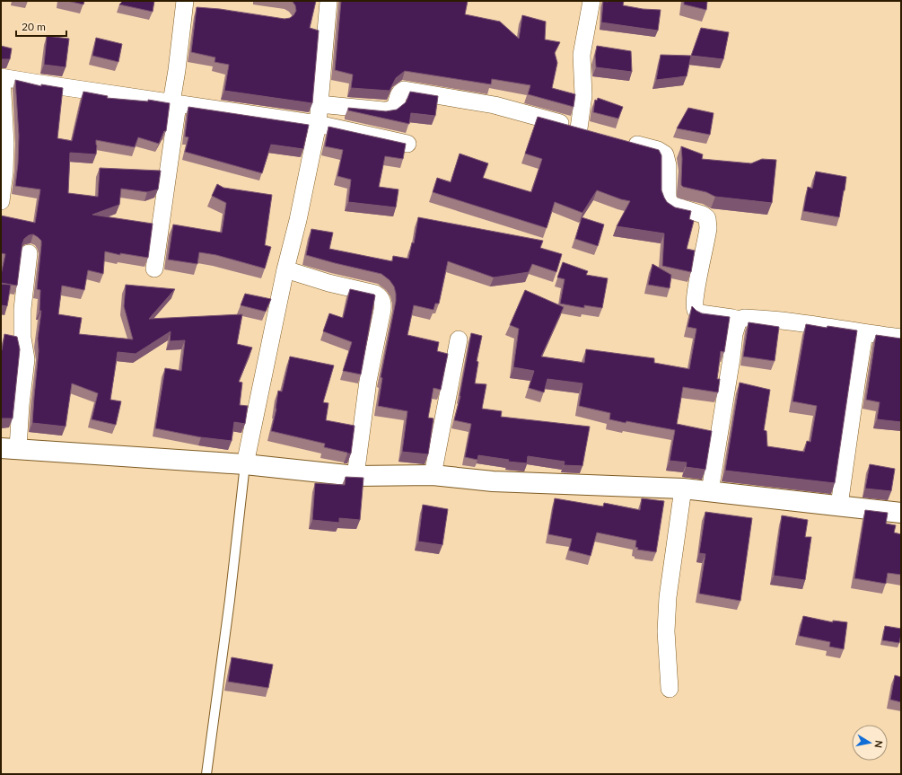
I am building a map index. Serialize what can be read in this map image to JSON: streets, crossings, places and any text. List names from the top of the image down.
{
  "scale_bar": "20 m",
  "north": "right"
}
